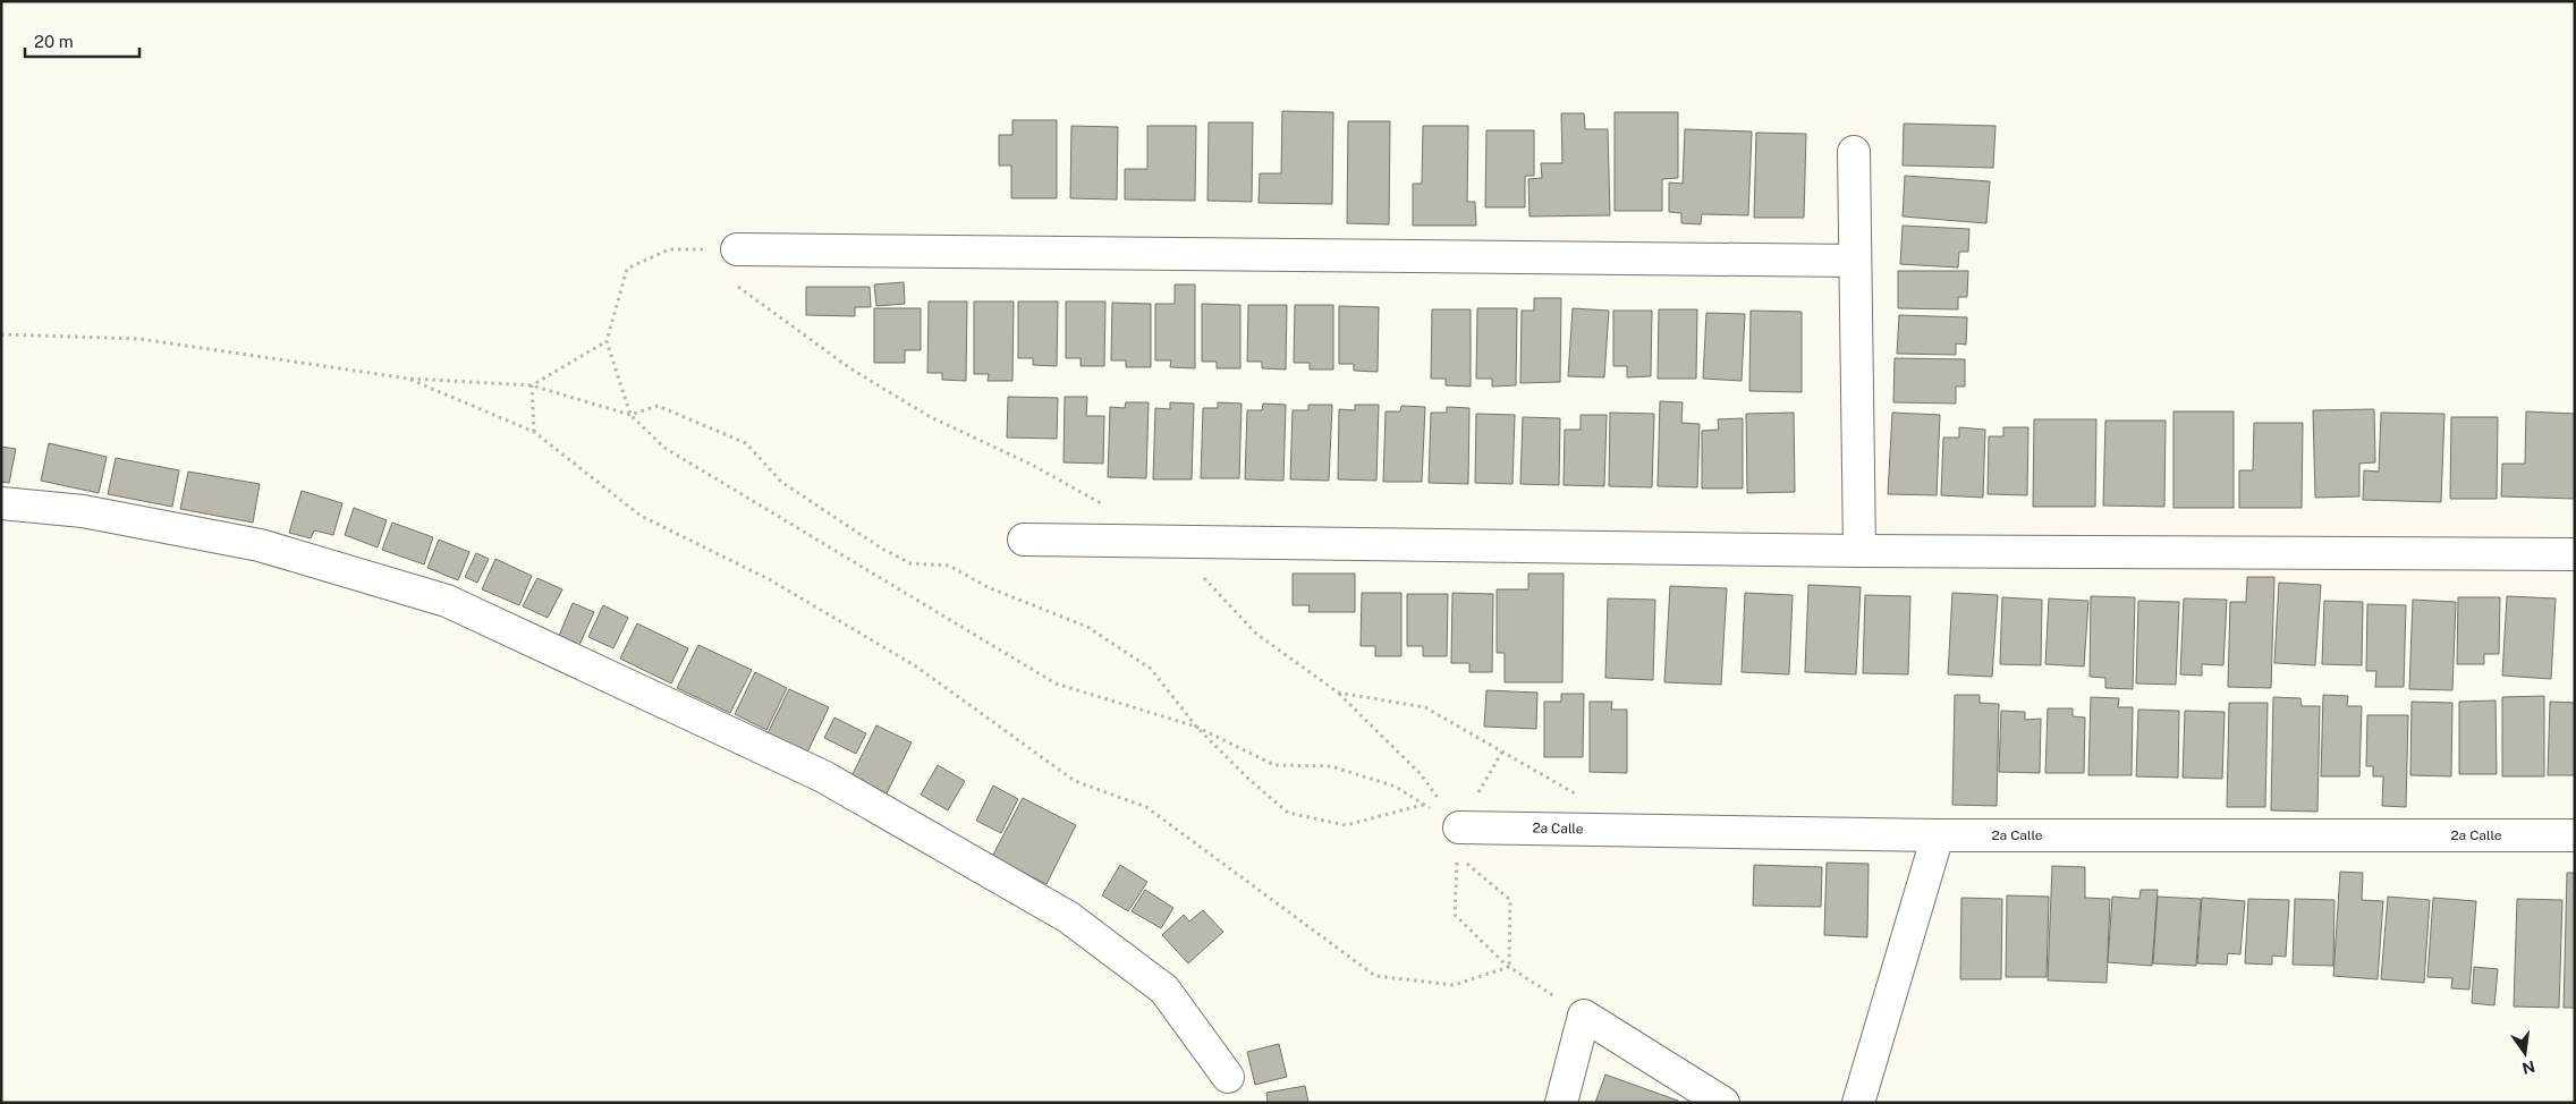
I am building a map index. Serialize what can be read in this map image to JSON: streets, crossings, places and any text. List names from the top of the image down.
{
  "streets": {
    "street": ["2a Calle"]
  },
  "scale_bar": "20 m",
  "north": "bottom"
}
